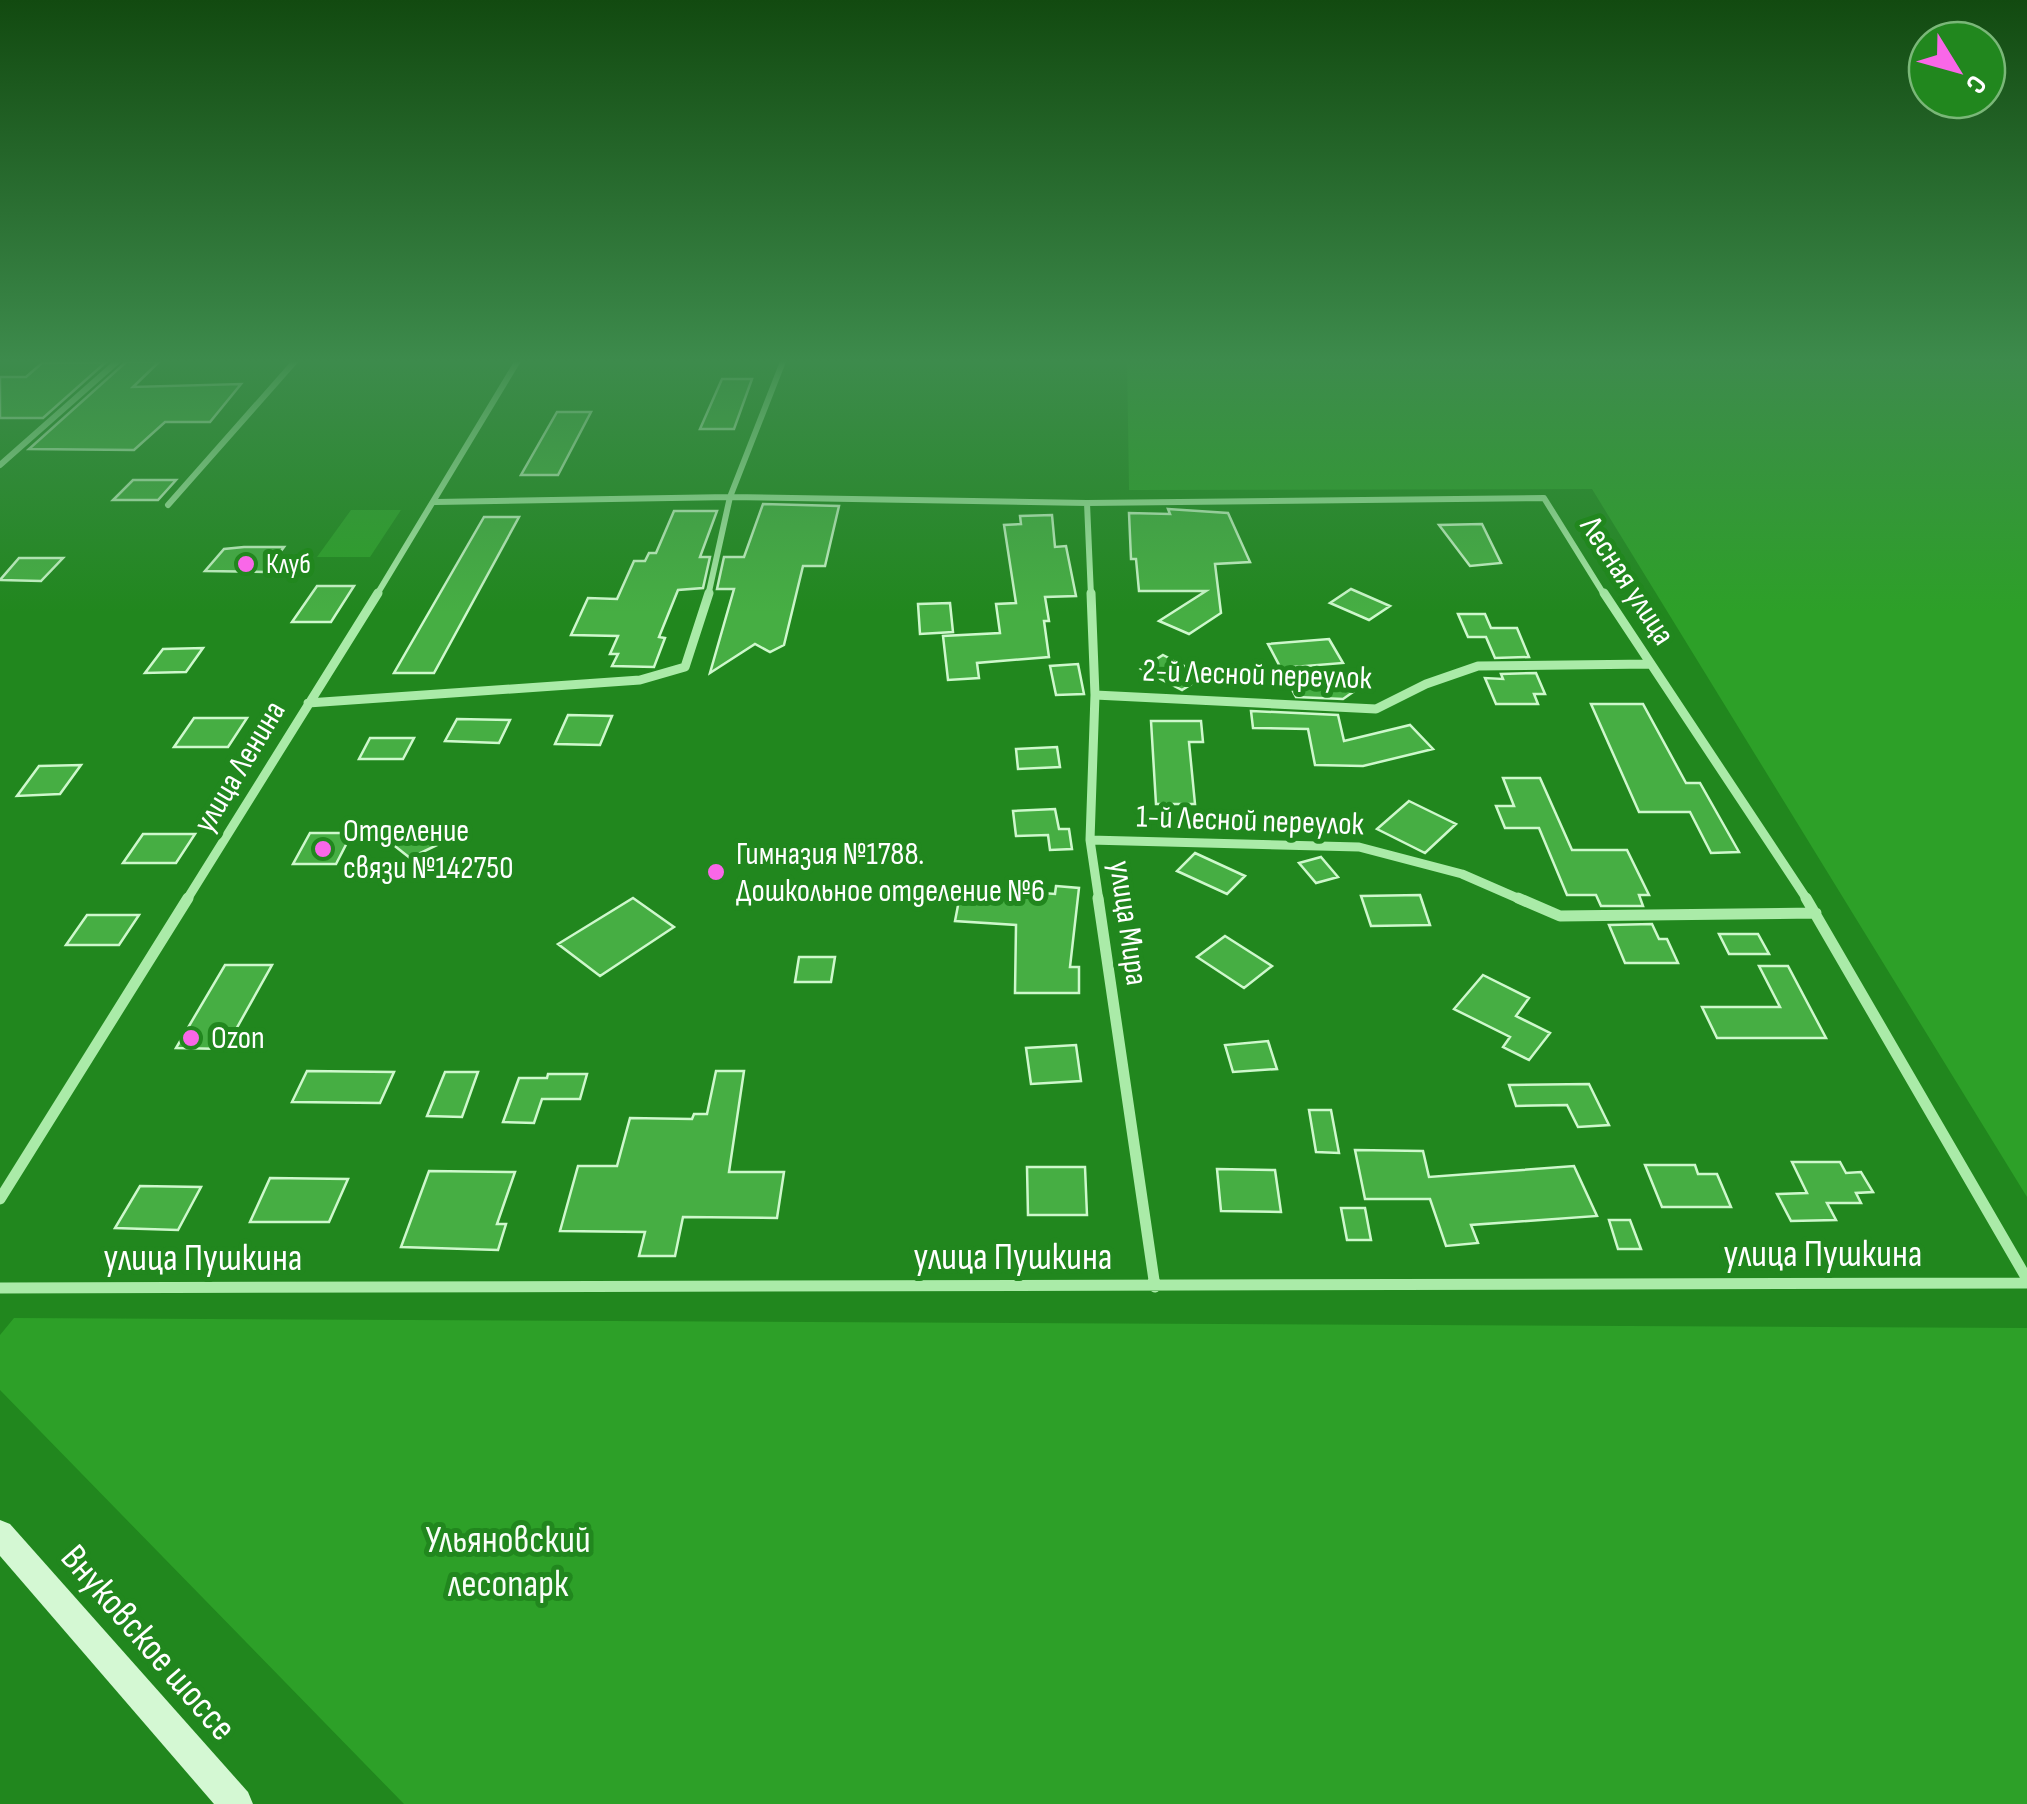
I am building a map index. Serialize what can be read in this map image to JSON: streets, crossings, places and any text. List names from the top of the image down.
{
  "streets": {
    "main road": ["Внуковское шоссе"],
    "street": [
      "Лесная улица",
      "2-й Лесной переулок",
      "улица Ленина",
      "1-й Лесной переулок",
      "улица Мира",
      "улица Пушкина"
    ]
  },
  "crossings": [
    ["Лесная улица", "2-й Лесной переулок"],
    ["Лесная улица", "улица Ленина"],
    ["Лесная улица", "1-й Лесной переулок"],
    ["Лесная улица", "улица Мира"],
    ["Лесная улица", "улица Пушкина"],
    ["2-й Лесной переулок", "улица Мира"],
    ["1-й Лесной переулок", "улица Мира"],
    ["улица Мира", "улица Пушкина"]
  ],
  "parks": ["Ульяновский лесопарк"],
  "places": [
    "Клуб",
    "Отделение связи №142750",
    "Гимназия №1788. Дошкольное отделение №6",
    "Ozon"
  ],
  "north": "bottom right"
}
